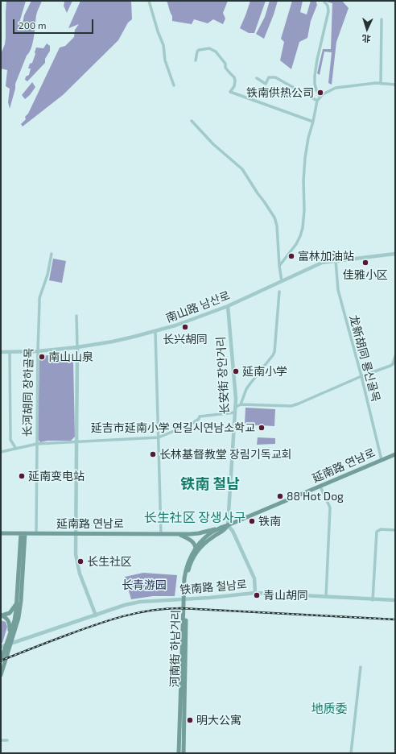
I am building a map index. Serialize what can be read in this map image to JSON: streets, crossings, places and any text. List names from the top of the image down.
{
  "streets": {
    "main road": ["延南路 연남로", "河南街 하남거리"],
    "street": [
      "南山路 남산로",
      "龙新胡同 룡신골목",
      "长安街 장안거리",
      "长河胡同 장하골목",
      "铁南路 철남로"
    ]
  },
  "crossings": [
    ["南山路 남산로", "龙新胡同 룡신골목"],
    ["南山路 남산로", "长安街 장안거리"],
    ["南山路 남산로", "长河胡同 장하골목"],
    ["龙新胡同 룡신골목", "延南路 연남로"],
    ["长安街 장안거리", "延南路 연남로"],
    ["长河胡同 장하골목", "延南路 연남로"],
    ["延南路 연남로", "河南街 하남거리"]
  ],
  "districts": ["铁南 철남", "长生社区 장생사구", "地质委"],
  "parks": ["长青游园"],
  "places": [
    "铁南供热公司",
    "富林加油站",
    "佳雅小区",
    "长兴胡同",
    "南山山泉",
    "延南小学",
    "延吉市延南小学 연길시연남소학교",
    "长林基督教堂 장림기독교회",
    "延南变电站",
    "88 Hot Dog",
    "铁南",
    "长生社区",
    "青山胡同",
    "明大公寓"
  ],
  "scale_bar": "200 m",
  "north": "bottom"
}
